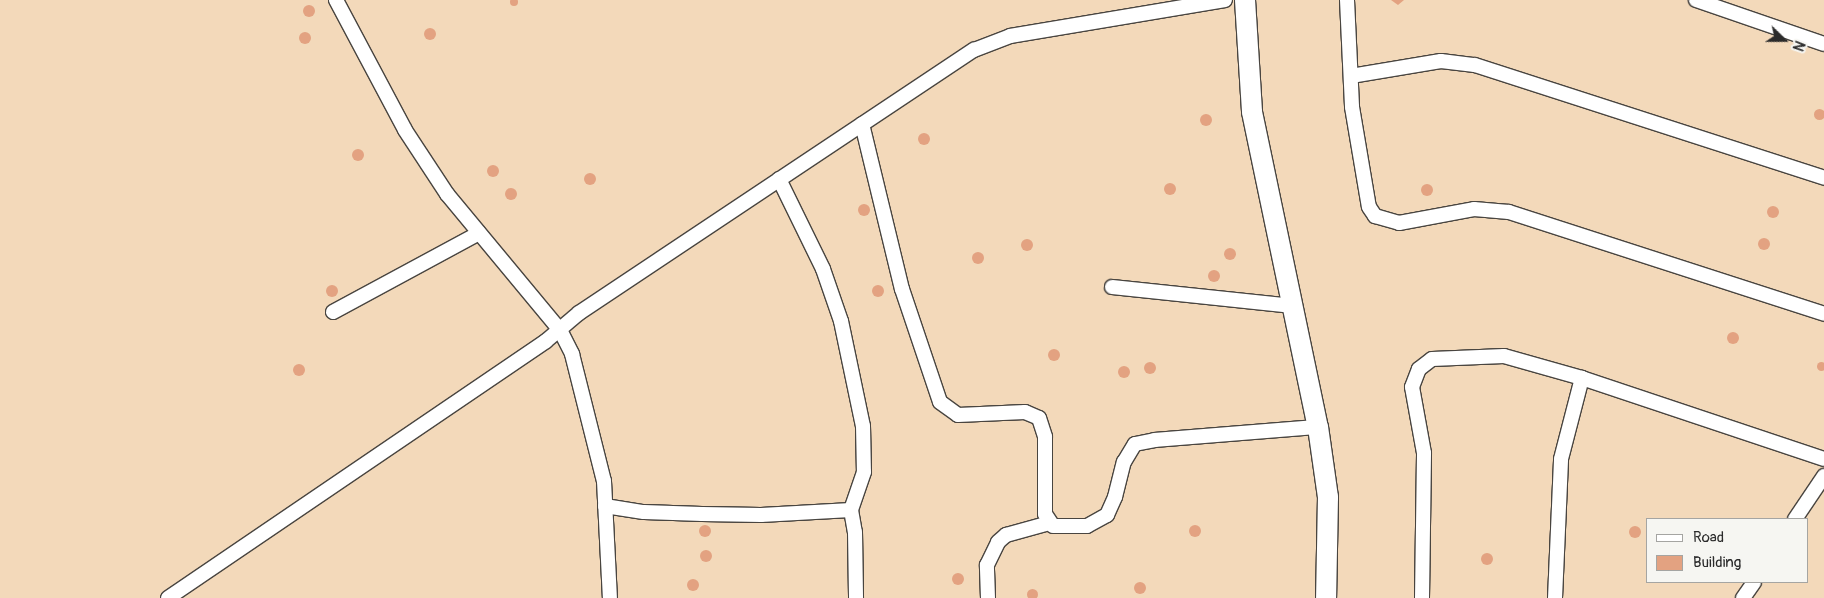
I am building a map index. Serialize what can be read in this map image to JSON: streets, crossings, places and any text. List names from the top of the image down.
{
  "legend": ["Road", "Building"],
  "north": "right"
}
